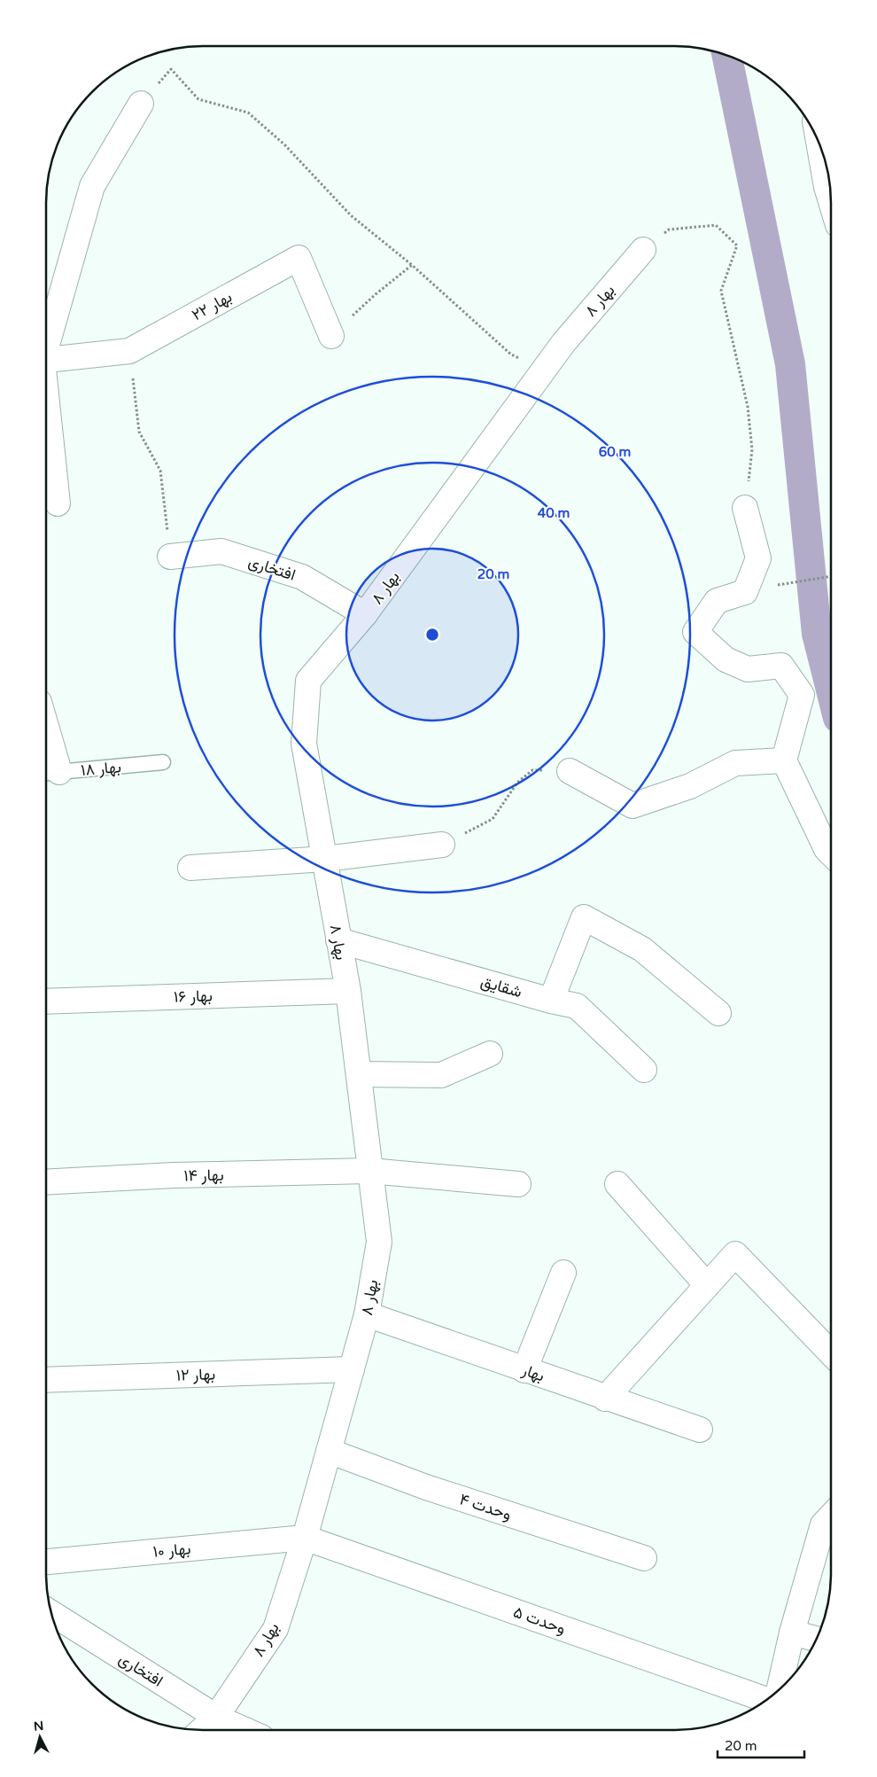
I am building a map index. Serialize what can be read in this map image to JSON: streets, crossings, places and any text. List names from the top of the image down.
{
  "streets": {
    "street": [
      "بهار ۸",
      "بهار ۲۲",
      "افتخاری",
      "شقایق",
      "بهار ۱۶",
      "بهار ۱۴",
      "بهار",
      "بهار ۱۲",
      "وحدت ۴",
      "بهار ۱۰",
      "وحدت ۵"
    ],
    "lane": ["بهار ۱۸"]
  },
  "crossings": [
    ["بهار ۸", "افتخاری"],
    ["بهار ۸", "شقایق"],
    ["بهار ۸", "بهار ۱۶"],
    ["بهار ۸", "بهار ۱۴"],
    ["بهار ۸", "بهار"],
    ["بهار ۸", "بهار ۱۲"],
    ["بهار ۸", "وحدت ۴"],
    ["بهار ۸", "بهار ۱۰"],
    ["بهار ۸", "وحدت ۵"],
    ["بهار ۱۰", "وحدت ۵"]
  ],
  "scale_bar": "20 m",
  "north": "top",
  "rings": ["60 m", "40 m", "20 m"]
}
